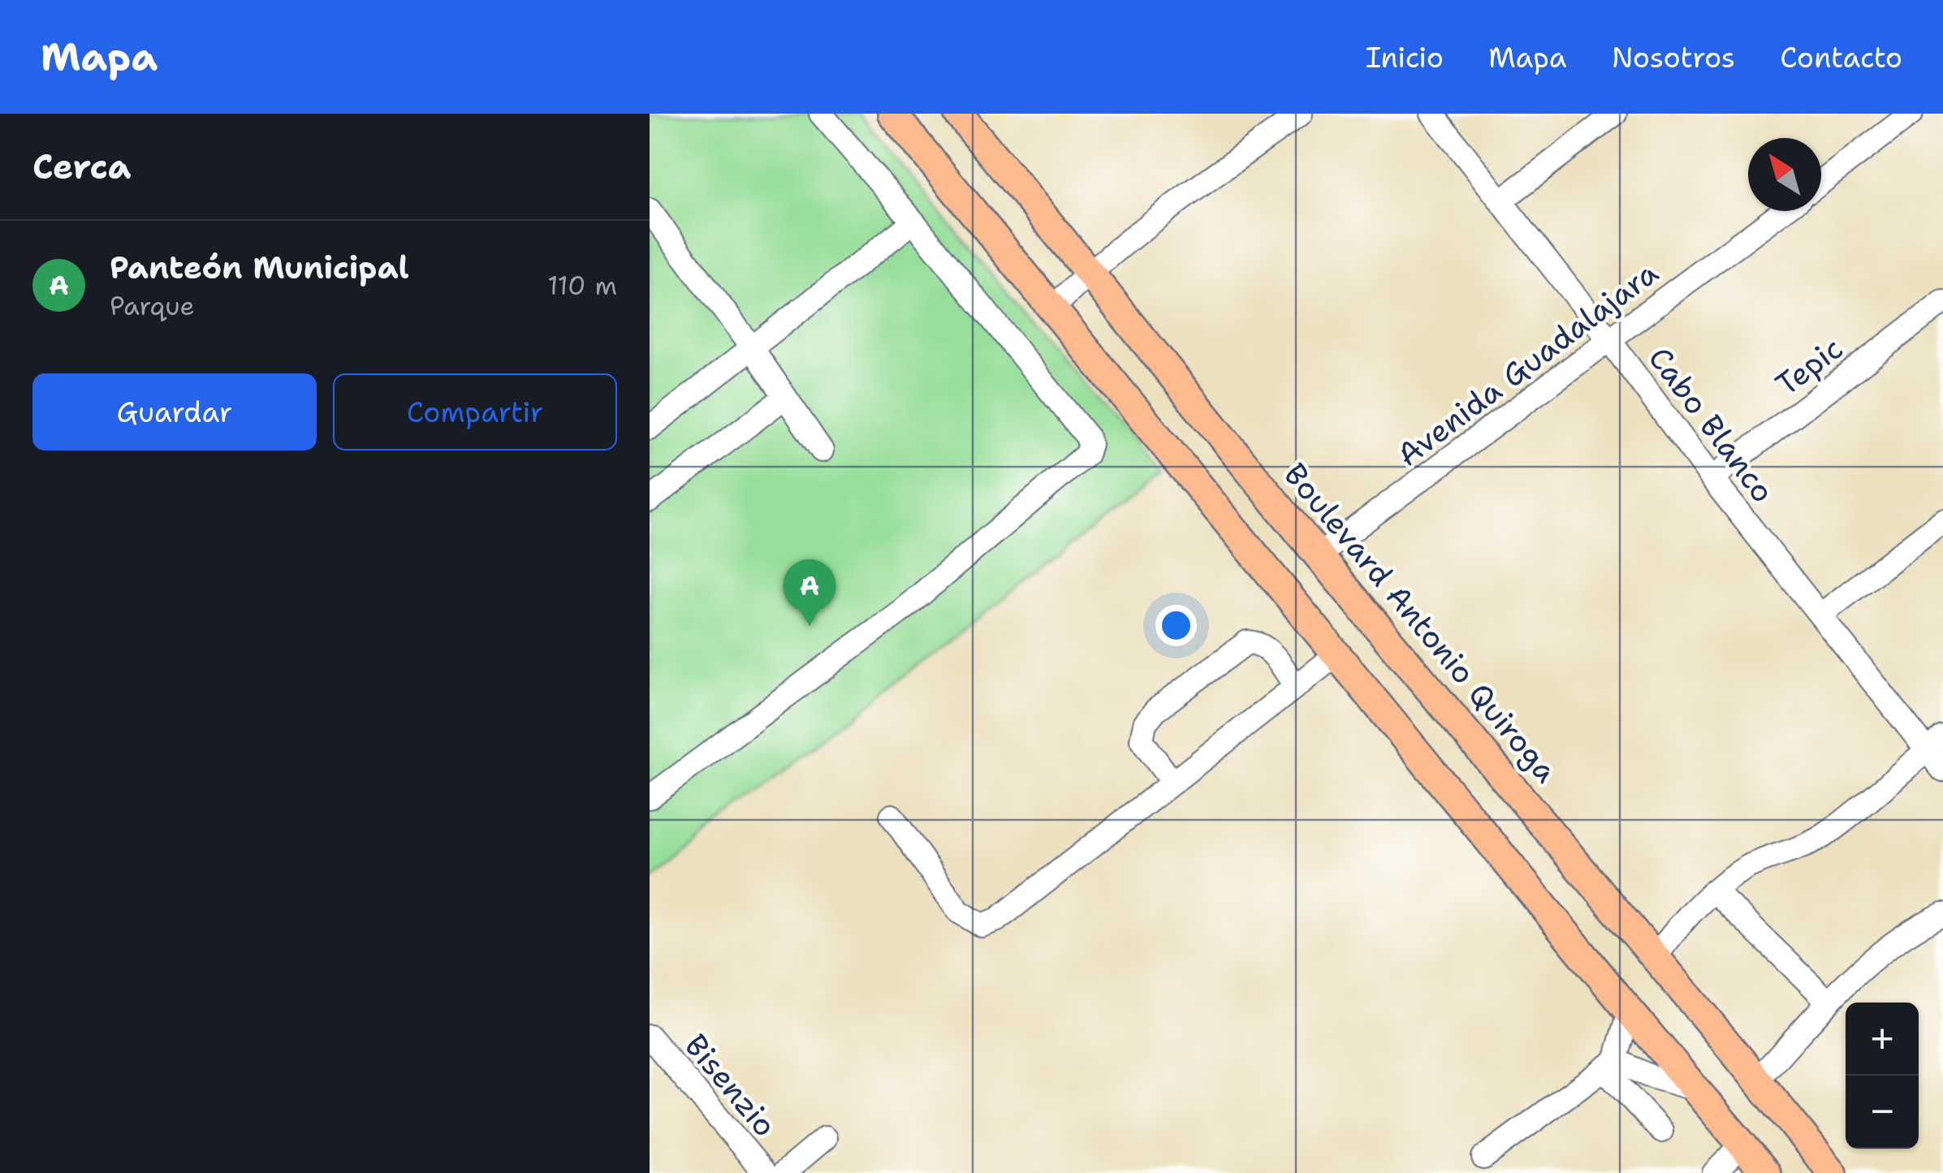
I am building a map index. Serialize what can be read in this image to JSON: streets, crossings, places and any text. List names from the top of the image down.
{
  "streets": {
    "main road": ["Boulevard Antonio Quiroga"],
    "street": [
      "Avenida Guadalajara",
      "Tepic",
      "Cabo Blanco",
      "Bisenzio"
    ]
  },
  "crossings": [
    ["Avenida Guadalajara", "Cabo Blanco"],
    ["Avenida Guadalajara", "Boulevard Antonio Quiroga"],
    ["Tepic", "Cabo Blanco"]
  ],
  "north": "top left",
  "page": {
    "header": "Mapa",
    "nav": [
      "Inicio",
      "Mapa",
      "Nosotros",
      "Contacto"
    ],
    "heading": "Cerca",
    "list": [
      {
        "mark": "A",
        "name": "Panteón Municipal",
        "note": "Parque",
        "value": "110 m"
      }
    ],
    "buttons": ["Guardar", "Compartir"],
    "pins": "A",
    "map_buttons": ["+", "−"]
  }
}
